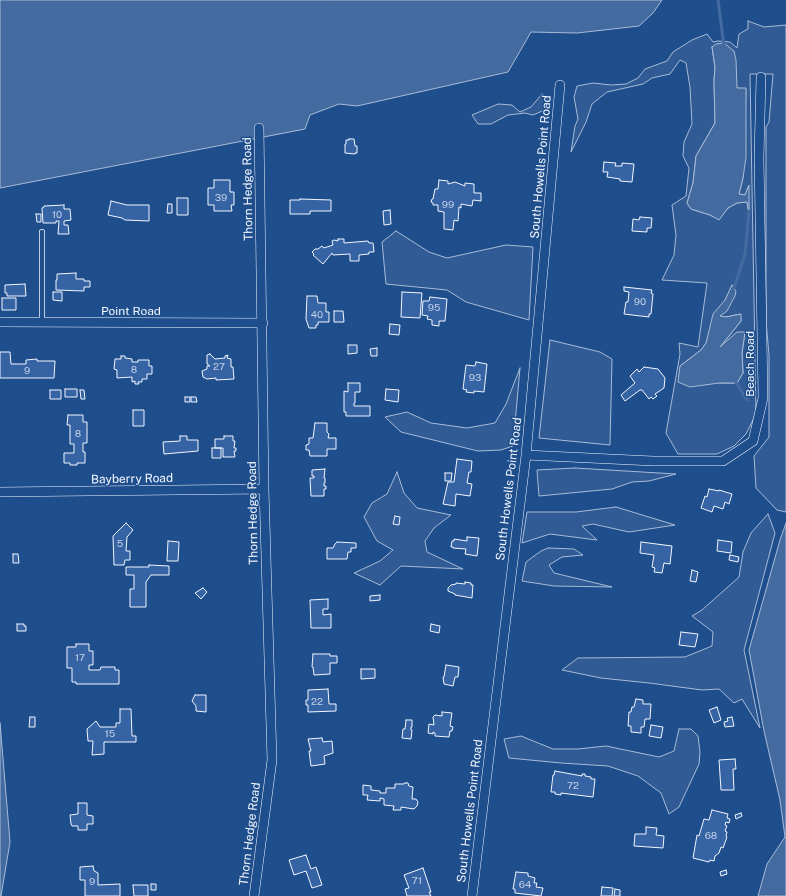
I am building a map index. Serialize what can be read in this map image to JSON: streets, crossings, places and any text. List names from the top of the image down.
{
  "streets": {
    "street": [
      "South Howells Point Road",
      "Thorn Hedge Road",
      "Point Road",
      "Beach Road",
      "Bayberry Road"
    ]
  },
  "crossings": [
    ["South Howells Point Road", "Beach Road"],
    ["Thorn Hedge Road", "Point Road"],
    ["Thorn Hedge Road", "Bayberry Road"]
  ],
  "house_numbers": [
    "39",
    "99",
    "10",
    "90",
    "95",
    "40",
    "27",
    "8",
    "9",
    "93",
    "8",
    "5",
    "17",
    "22",
    "15",
    "72",
    "68",
    "71",
    "9",
    "64"
  ]
}
